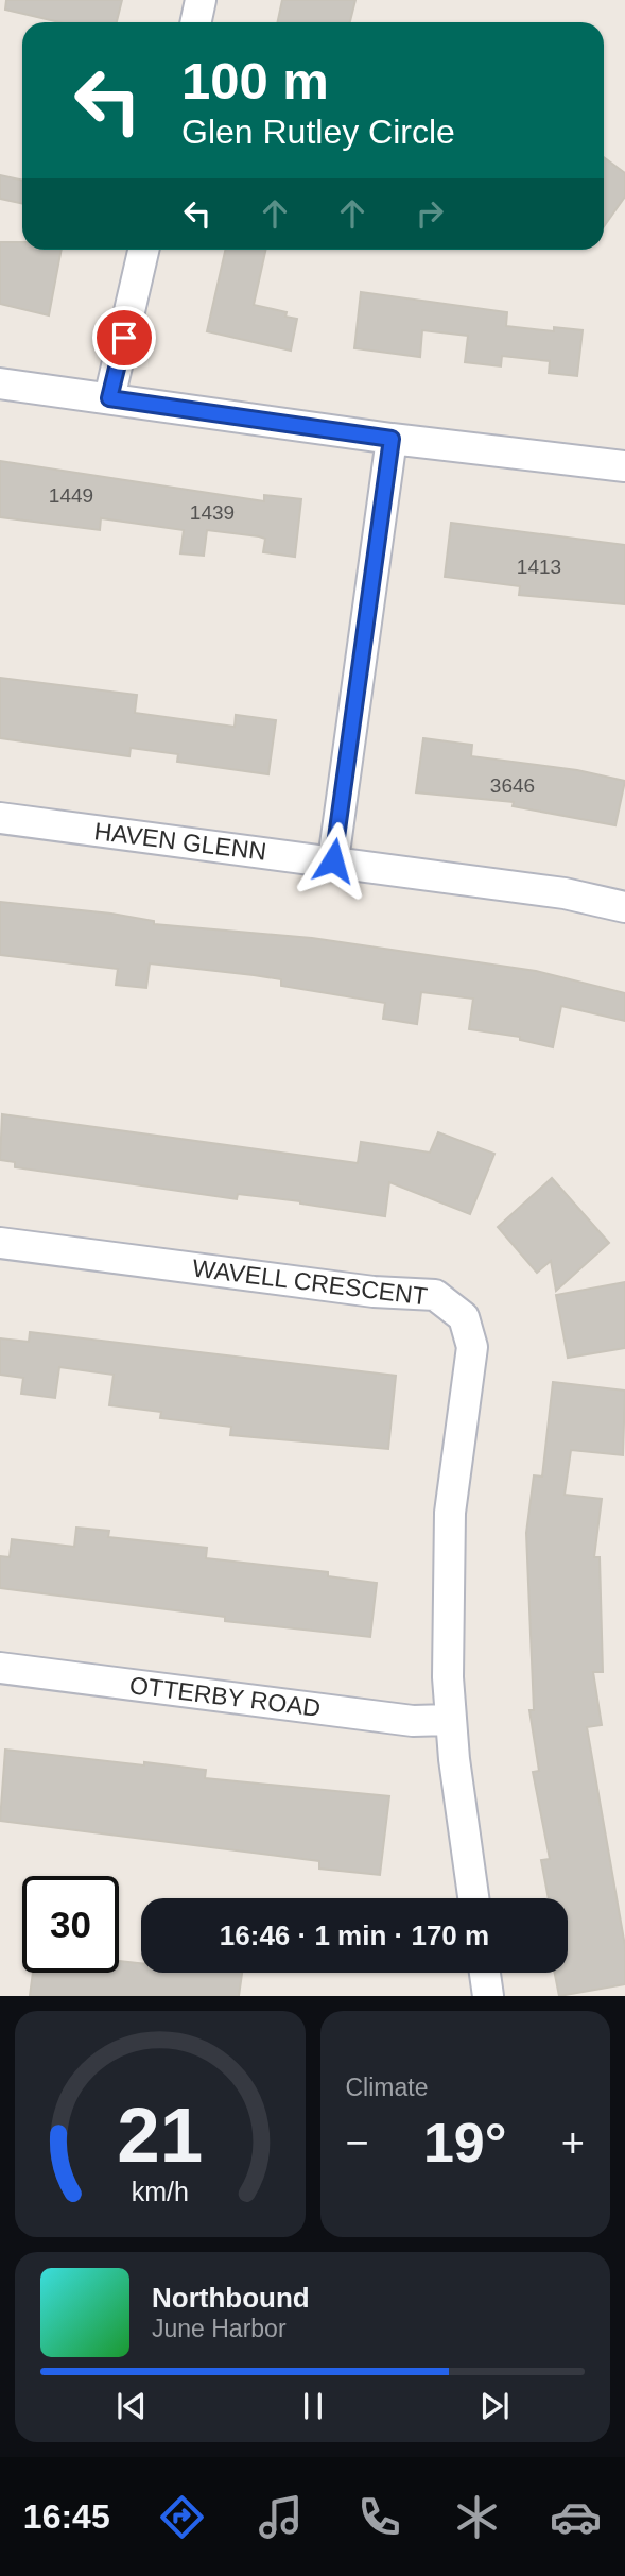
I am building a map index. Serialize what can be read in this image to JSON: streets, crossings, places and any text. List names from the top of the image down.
{
  "streets": {
    "street": ["HAVEN GLENN", "WAVELL CRESCENT", "OTTERBY ROAD"]
  },
  "crossings": [
    ["WAVELL CRESCENT", "OTTERBY ROAD"]
  ],
  "house_numbers": [
    "1449",
    "1439",
    "1413",
    "3646"
  ],
  "page": {
    "turn": ["100 m", "Glen Rutley Circle"],
    "limit": "30",
    "trip": "16:46 · 1 min · 170 m",
    "tile": "Climate",
    "heat": ["−", "19°", "+"],
    "song": ["Northbound", "June Harbor"],
    "tabs": "16:45",
    "gauge": ["21", "km/h"]
  }
}
